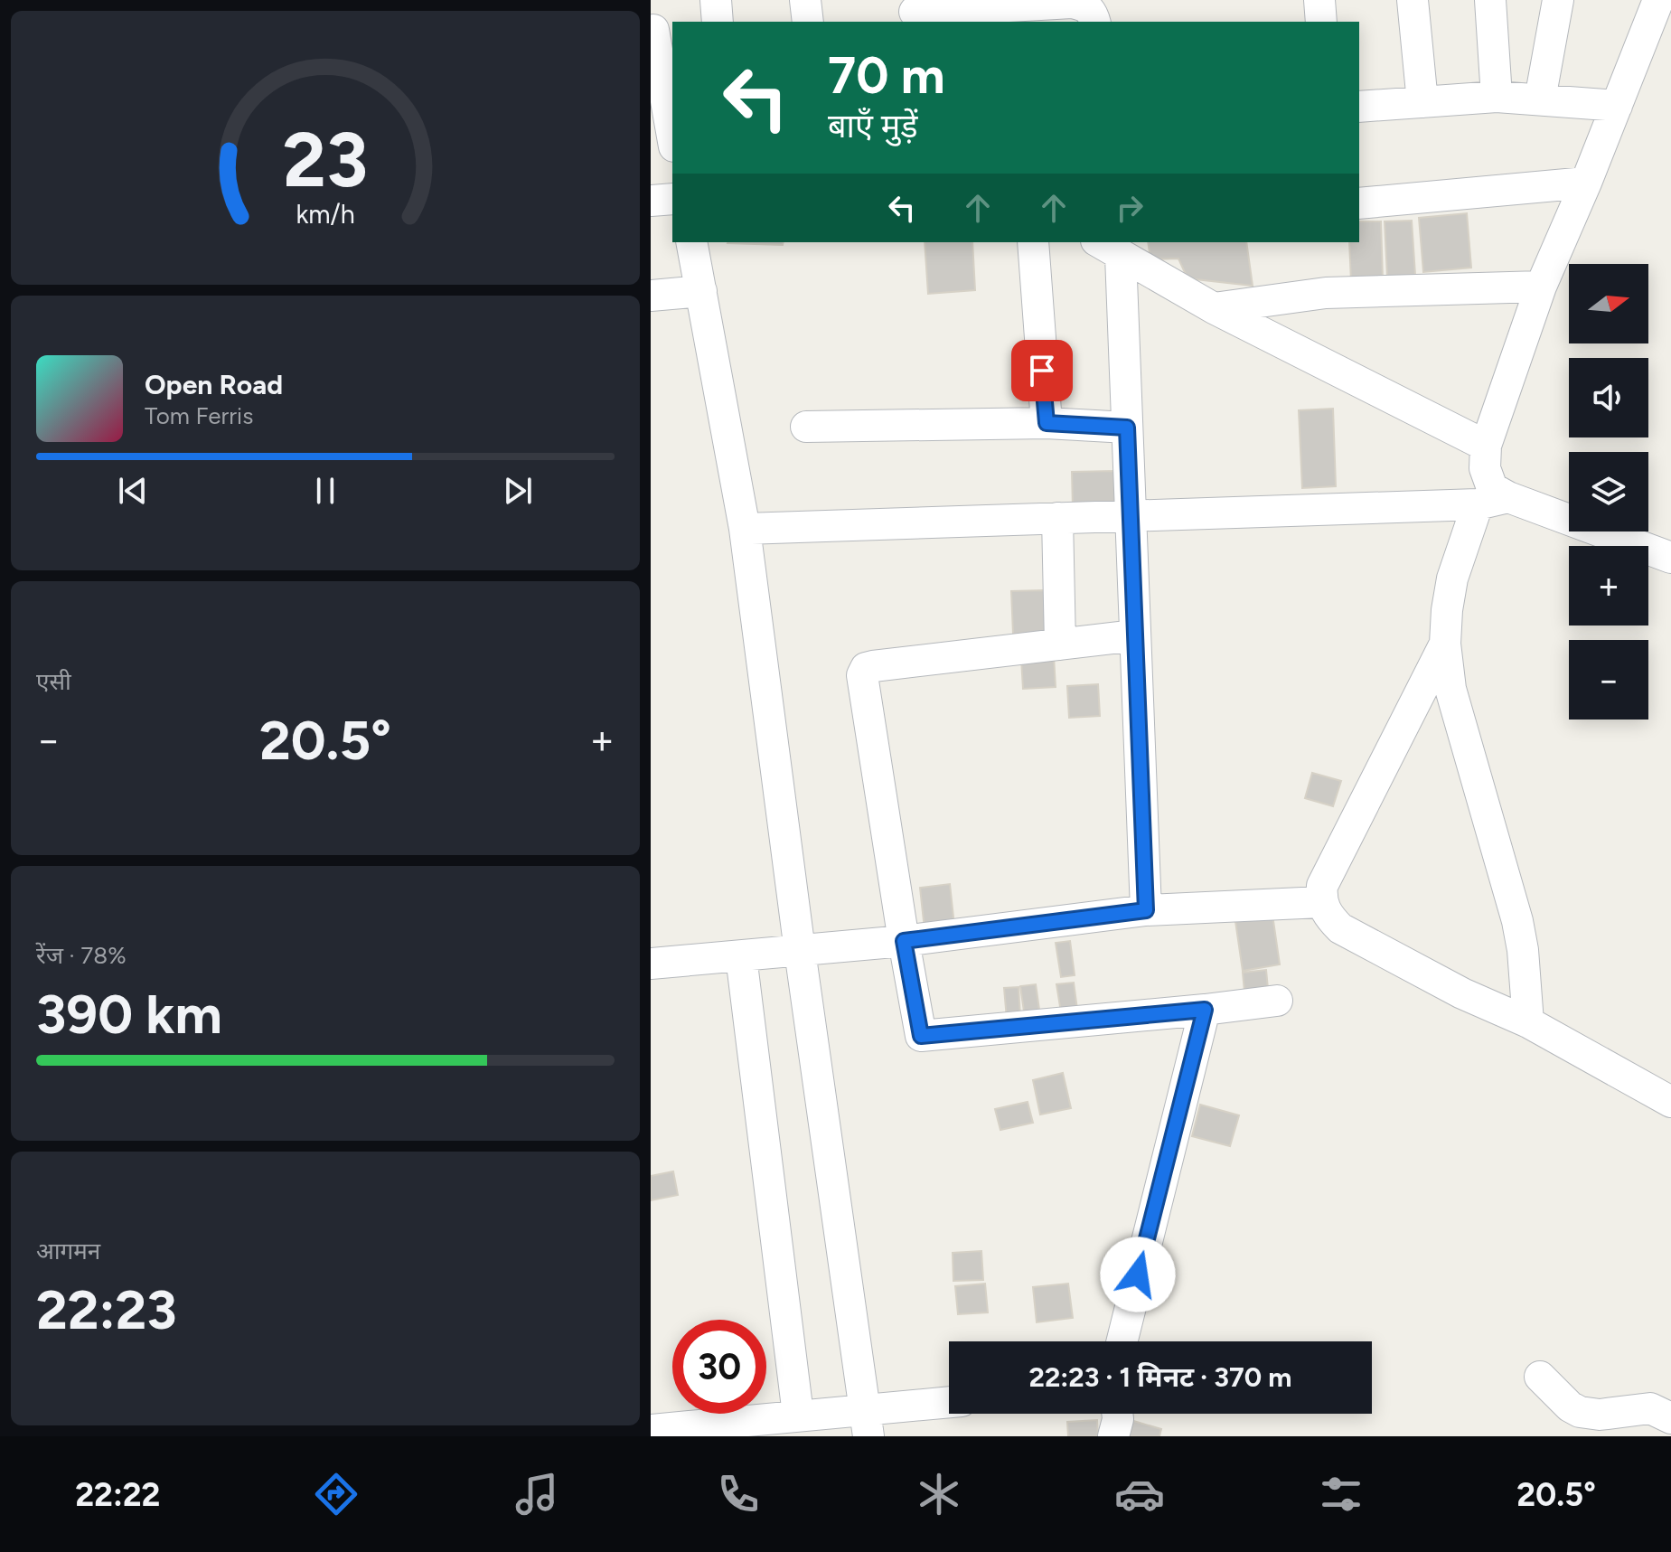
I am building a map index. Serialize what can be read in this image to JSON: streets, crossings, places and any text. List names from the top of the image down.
{
  "north": "right",
  "page": {
    "turn": ["70 m", "बाएँ मुड़ें"],
    "map_buttons": ["+", "−"],
    "song": ["Open Road", "Tom Ferris"],
    "tile": [
      "एसी",
      ["रेंज · 78%", "390 km"],
      ["आगमन", "22:23"]
    ],
    "heat": ["−", "20.5°", "+"],
    "limit": "30",
    "trip": "22:23 · 1 मिनट · 370 m",
    "tabs": ["22:22", "20.5°"],
    "gauge": ["23", "km/h"]
  }
}
